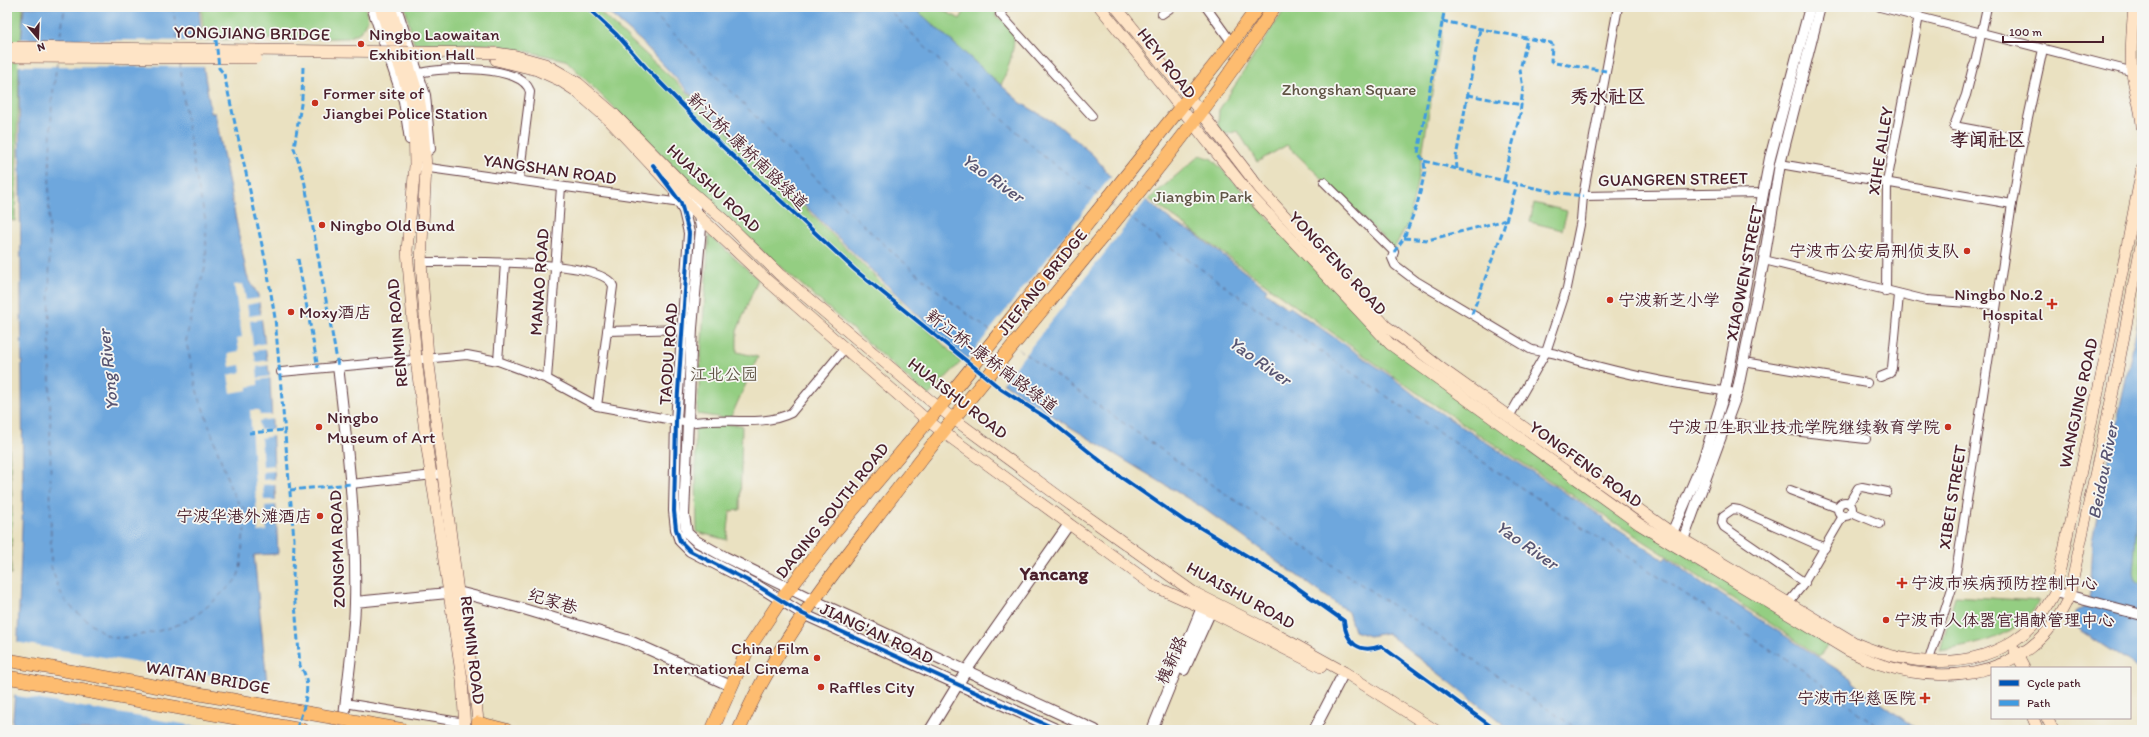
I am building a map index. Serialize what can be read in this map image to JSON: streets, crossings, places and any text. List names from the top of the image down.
{
  "streets": {
    "main road": [
      "YONGJIANG BRIDGE",
      "HEYI ROAD",
      "HUAISHU ROAD",
      "YONGFENG ROAD",
      "JIEFANG BRIDGE",
      "RENMIN ROAD",
      "WANGJING ROAD",
      "DAQING SOUTH ROAD",
      "WAITAN BRIDGE"
    ],
    "street": [
      "XIHE ALLEY",
      "YANGSHAN ROAD",
      "GUANGREN STREET",
      "XIAOWEN STREET",
      "MANAO ROAD",
      "TAODU ROAD",
      "XIBEI STREET",
      "ZONGMA ROAD",
      "纪家巷",
      "JIANG'AN ROAD",
      "槐新路"
    ],
    "cycle path": ["新江桥-康桥南路绿道"]
  },
  "crossings": [
    ["YONGJIANG BRIDGE", "HUAISHU ROAD"],
    ["HEYI ROAD", "YONGFENG ROAD"],
    ["HEYI ROAD", "JIEFANG BRIDGE"],
    ["YANGSHAN ROAD", "MANAO ROAD"],
    ["YANGSHAN ROAD", "RENMIN ROAD"],
    ["YANGSHAN ROAD", "TAODU ROAD"],
    ["GUANGREN STREET", "XIAOWEN STREET"],
    ["HUAISHU ROAD", "JIEFANG BRIDGE"],
    ["HUAISHU ROAD", "TAODU ROAD"],
    ["HUAISHU ROAD", "DAQING SOUTH ROAD"],
    ["HUAISHU ROAD", "槐新路"],
    ["YONGFENG ROAD", "XIAOWEN STREET"],
    ["YONGFENG ROAD", "JIEFANG BRIDGE"],
    ["YONGFENG ROAD", "WANGJING ROAD"],
    ["YONGFENG ROAD", "XIBEI STREET"],
    ["JIEFANG BRIDGE", "DAQING SOUTH ROAD"],
    ["RENMIN ROAD", "纪家巷"],
    ["TAODU ROAD", "JIANG'AN ROAD"],
    ["DAQING SOUTH ROAD", "纪家巷"],
    ["DAQING SOUTH ROAD", "JIANG'AN ROAD"],
    ["ZONGMA ROAD", "纪家巷"]
  ],
  "districts": ["秀水社区", "孝闻社区", "Yancang"],
  "water": ["Yao River", "Yong River", "Beidou River"],
  "parks": ["Zhongshan Square", "Jiangbin Park", "江北公园"],
  "places": {
    "other": [
      "Ningbo Laowaitan Exhibition Hall",
      "Former site of Jiangbei Police Station",
      "Ningbo Old Bund",
      "宁波市公安局刑侦支队",
      "宁波新芝小学",
      "Moxy酒店",
      "Ningbo Museum of Art",
      "宁波卫生职业技术学院继续教育学院",
      "宁波华港外滩酒店",
      "宁波市人体器官捐献管理中心",
      "China Film International Cinema",
      "Raffles City"
    ],
    "health": ["Ningbo No.2 Hospital", "宁波市疾病预防控制中心", "宁波市华慈医院"]
  },
  "legend": ["Cycle path", "Path"],
  "scale_bar": "100 m",
  "north": "bottom"
}
